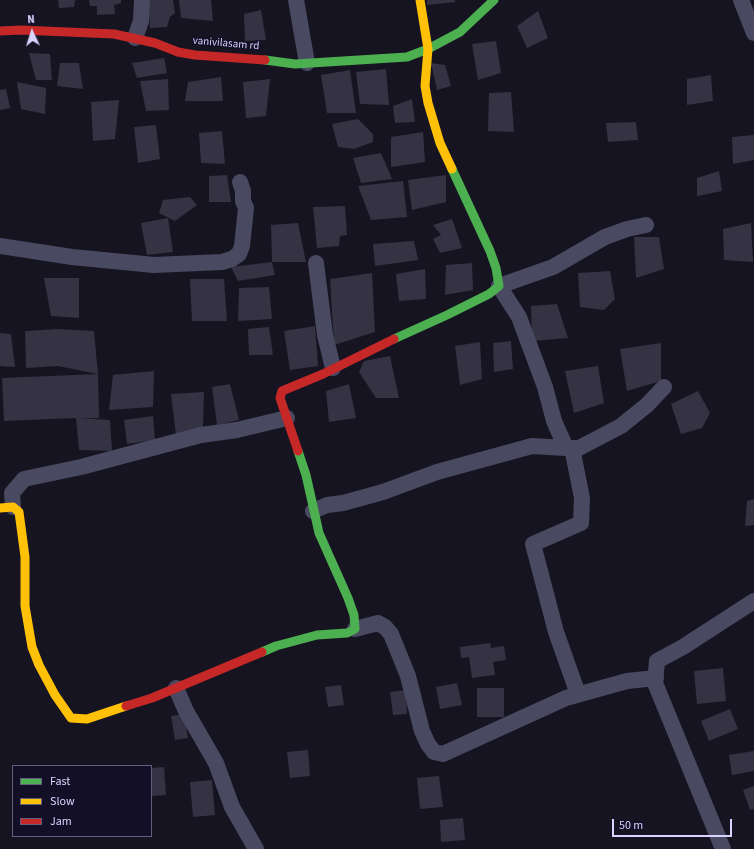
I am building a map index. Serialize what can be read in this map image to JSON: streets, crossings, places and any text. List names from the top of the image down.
{
  "streets": {
    "street": ["vanivilasam rd"]
  },
  "legend": ["Fast", "Slow", "Jam"],
  "scale_bar": "50 m",
  "north": "top"
}
